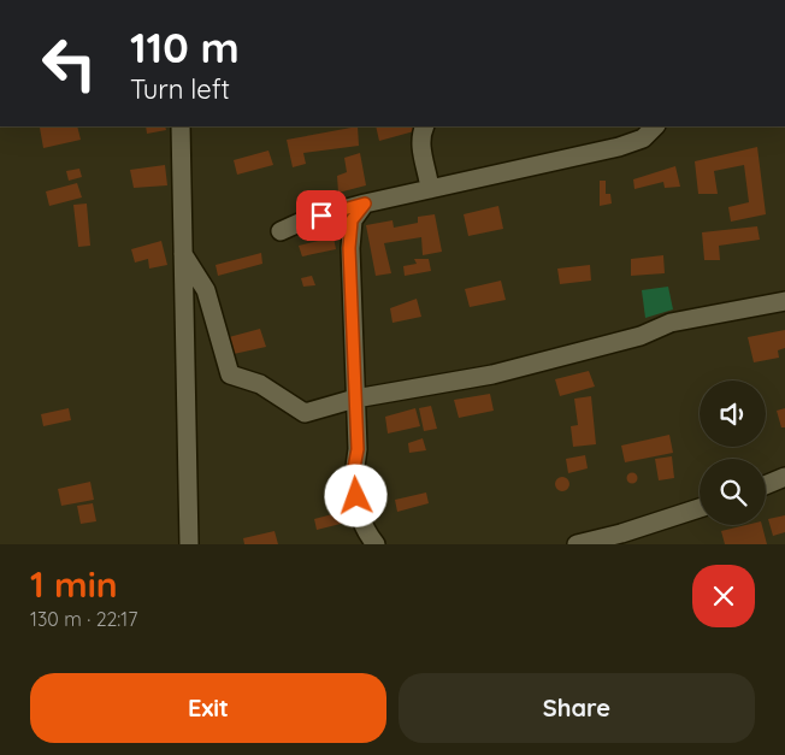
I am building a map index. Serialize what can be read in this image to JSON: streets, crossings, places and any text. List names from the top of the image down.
{
  "page": {
    "turn": ["110 m", "Turn left"],
    "heading": ["1 min", "130 m · 22:17"],
    "buttons": ["Exit", "Share"]
  }
}
